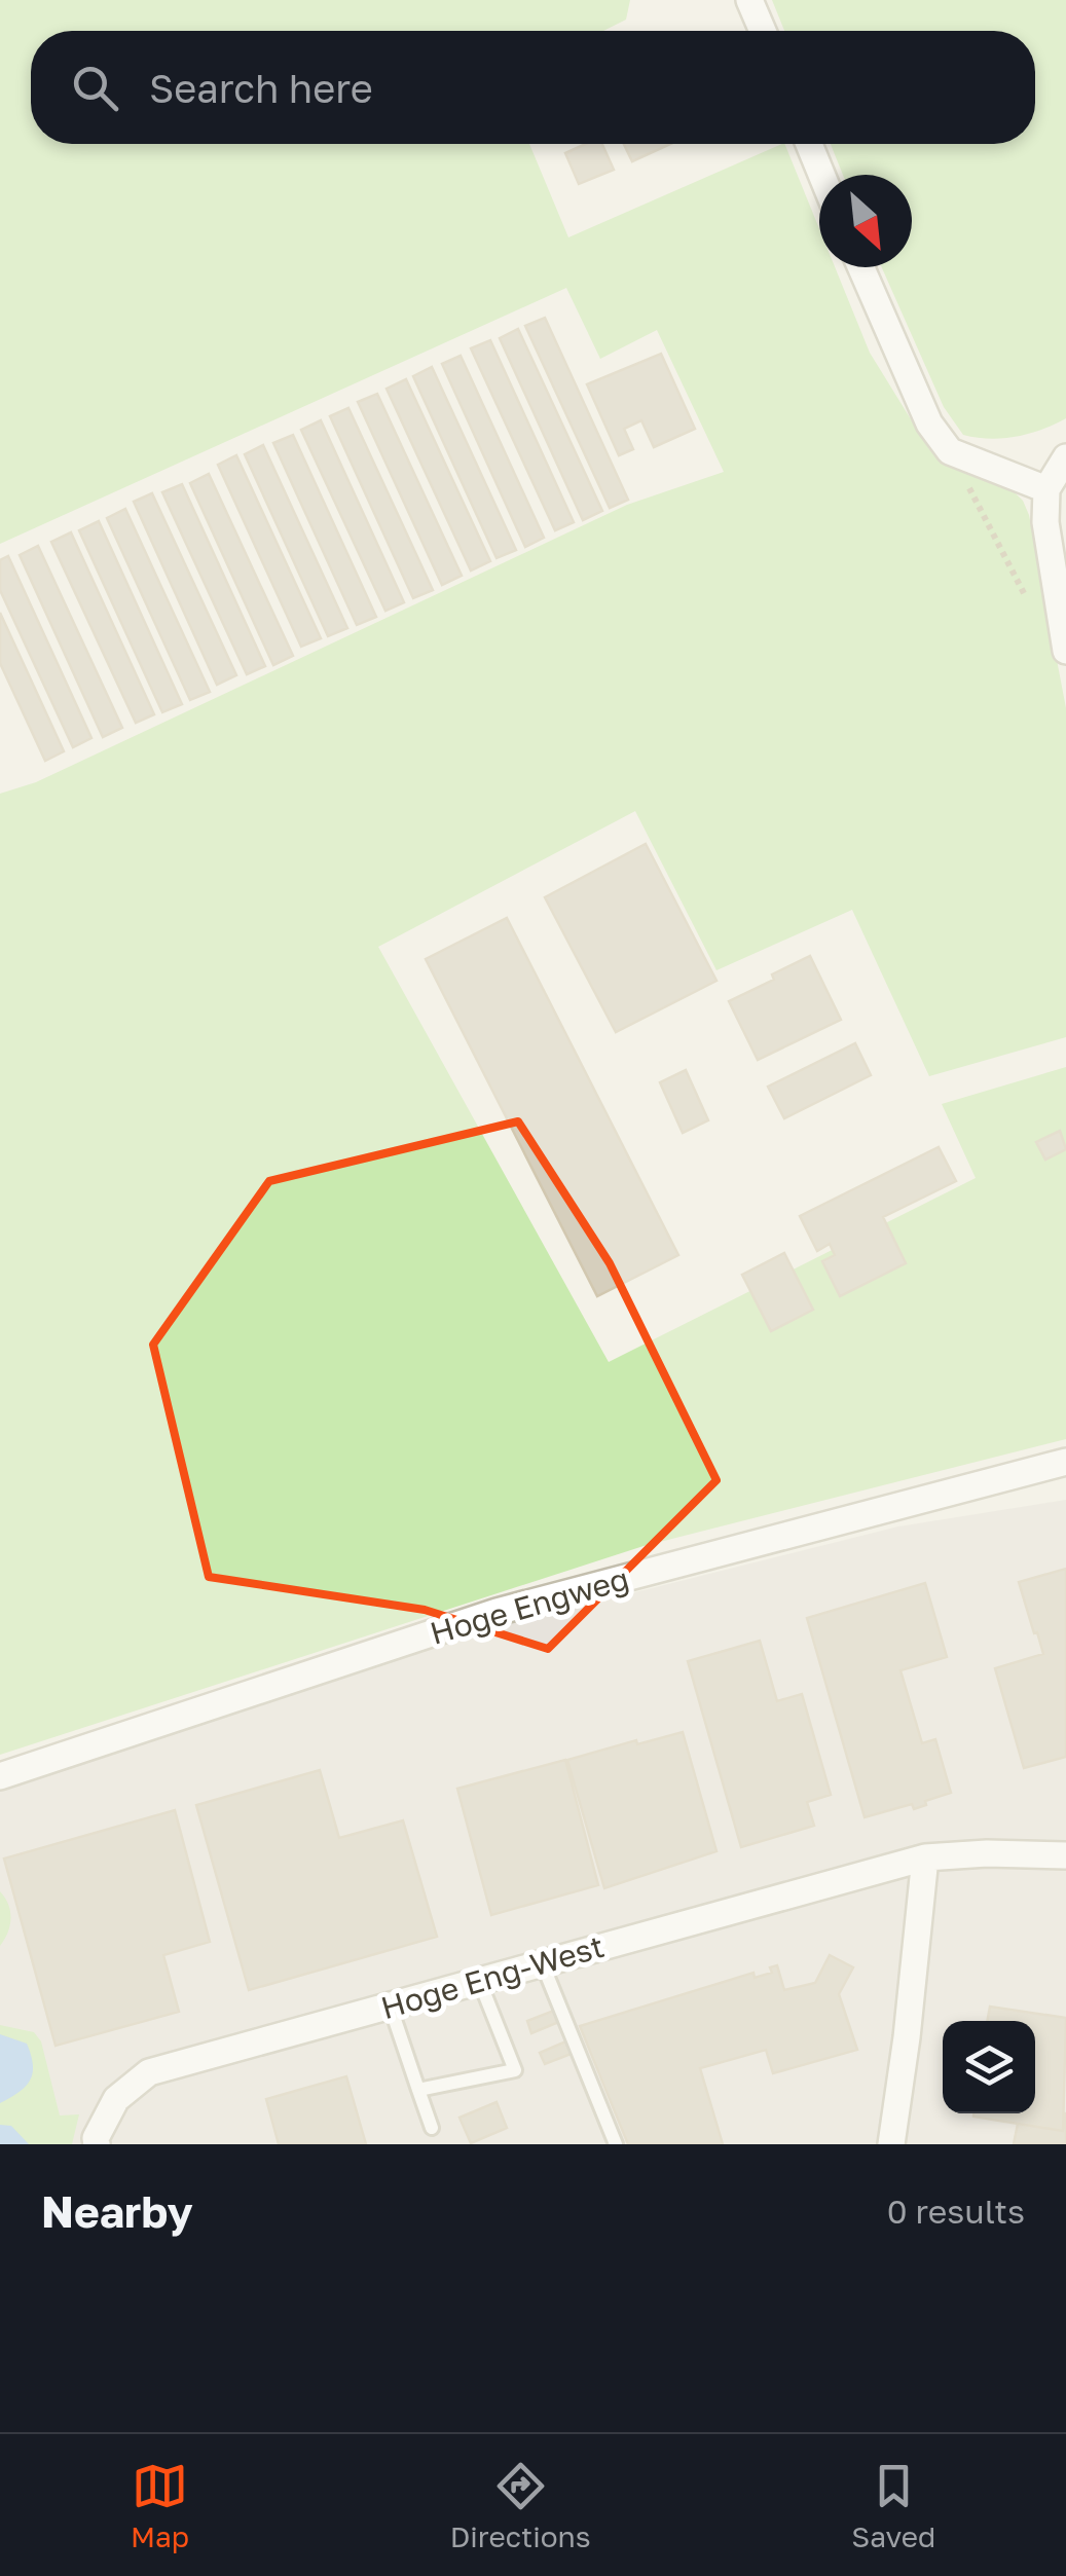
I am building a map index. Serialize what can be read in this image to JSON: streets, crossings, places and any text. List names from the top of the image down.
{
  "streets": {
    "street": ["Hoge Engweg", "Hoge Eng-West"]
  },
  "north": "bottom right",
  "page": {
    "search": "Search here",
    "heading": ["Nearby", "0 results"],
    "nav": ["Map", "Directions", "Saved"]
  }
}
